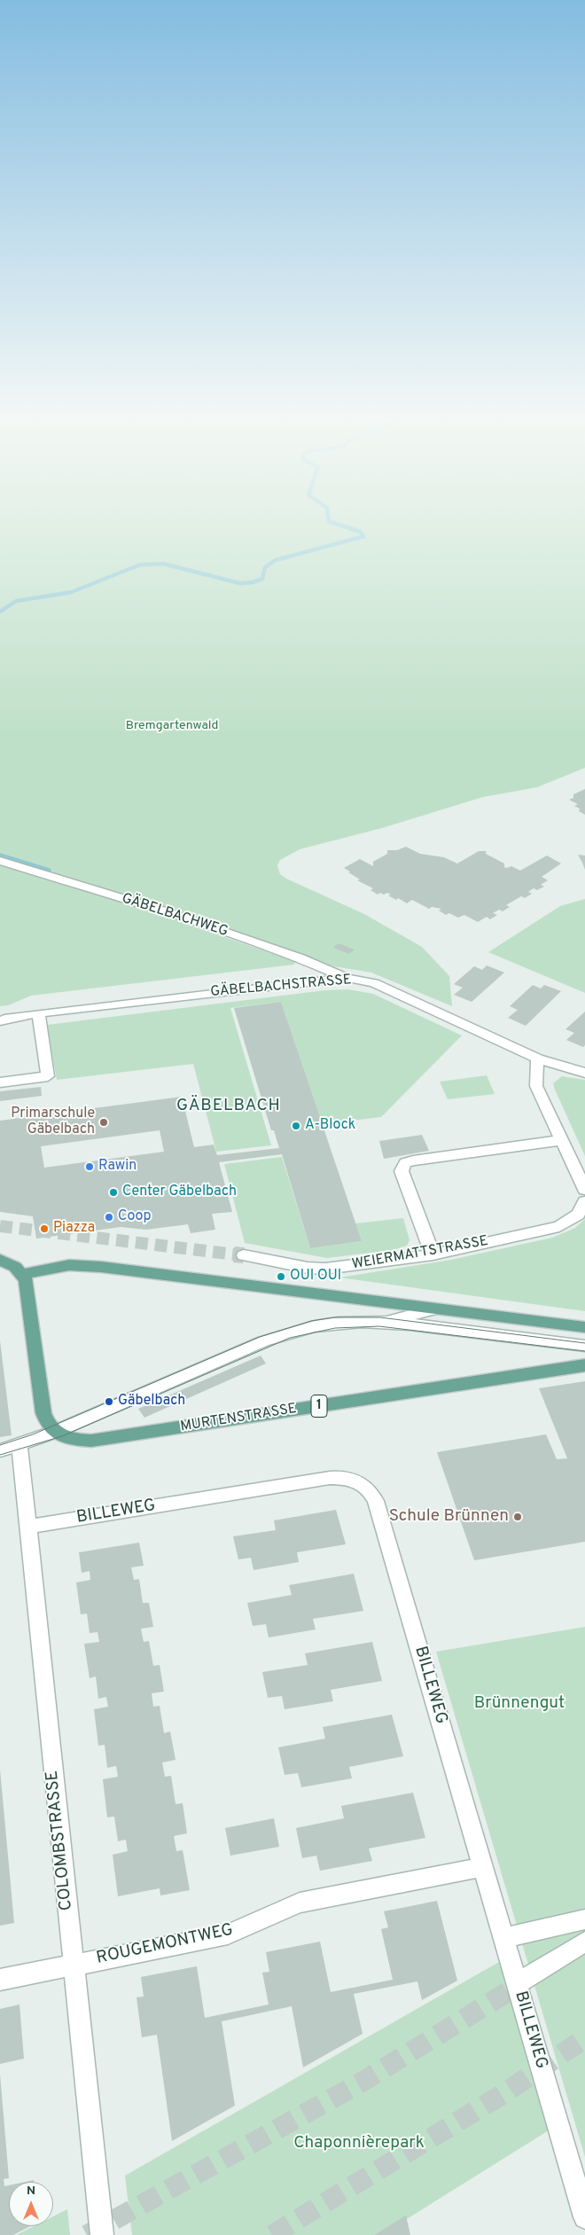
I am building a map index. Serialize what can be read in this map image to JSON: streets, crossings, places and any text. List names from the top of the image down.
{
  "streets": {
    "main road": ["1", "MURTENSTRASSE"],
    "street": [
      "GÄBELBACHWEG",
      "GÄBELBACHSTRASSE",
      "WEIERMATTSTRASSE",
      "BILLEWEG",
      "COLOMBSTRASSE",
      "ROUGEMONTWEG"
    ]
  },
  "crossings": [
    ["GÄBELBACHWEG", "GÄBELBACHSTRASSE"],
    ["BILLEWEG", "COLOMBSTRASSE"],
    ["BILLEWEG", "ROUGEMONTWEG"],
    ["COLOMBSTRASSE", "ROUGEMONTWEG"]
  ],
  "districts": ["GÄBELBACH"],
  "parks": ["Bremgartenwald", "Brünnengut", "Chaponnièrepark"],
  "places": [
    "Primarschule Gäbelbach",
    "A-Block",
    "Rawin",
    "Center Gäbelbach",
    "Coop",
    "Piazza",
    "OUI OUI",
    "Gäbelbach",
    "Schule Brünnen"
  ],
  "north": "top"
}
